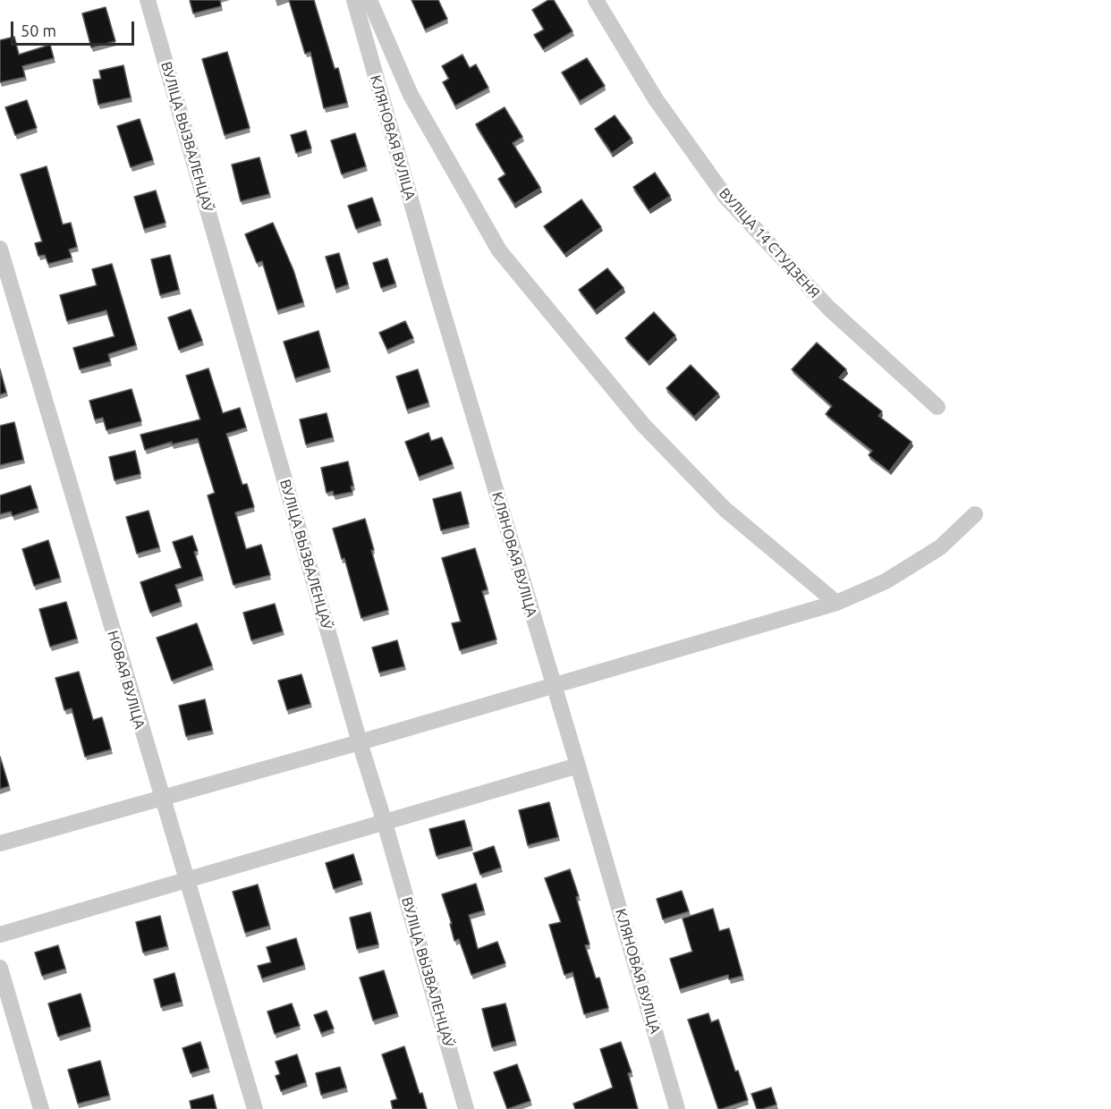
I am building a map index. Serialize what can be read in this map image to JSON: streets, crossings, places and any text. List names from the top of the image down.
{
  "streets": {
    "street": [
      "ВУЛІЦА ВЫЗВАЛЕНЦАЎ",
      "КЛЯНОВАЯ ВУЛІЦА",
      "ВУЛІЦА 14 СТУДЗЕНЯ",
      "НОВАЯ ВУЛІЦА"
    ]
  },
  "scale_bar": "50 m"
}
